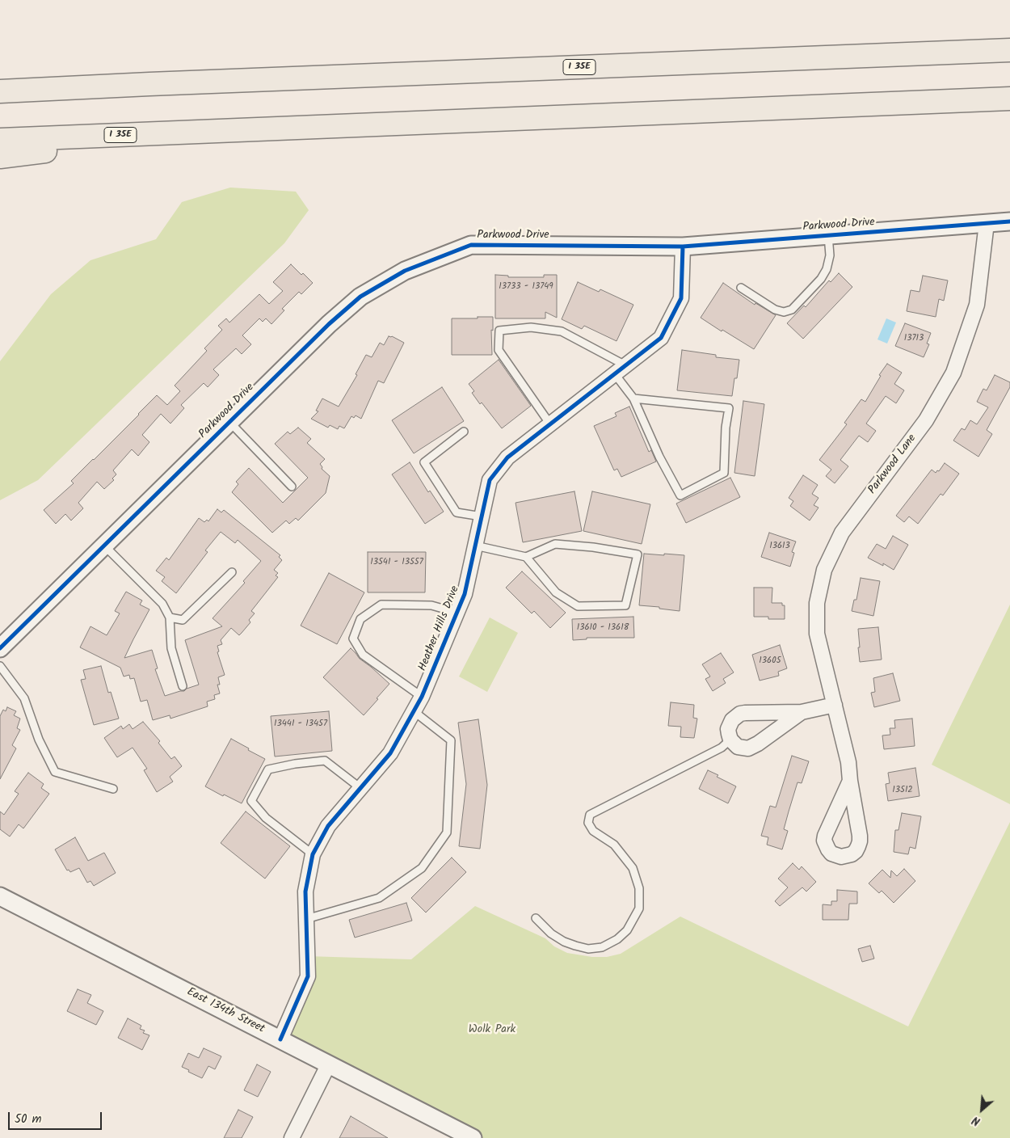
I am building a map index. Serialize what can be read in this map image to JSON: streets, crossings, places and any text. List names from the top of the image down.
{
  "streets": {
    "highway": ["I 35E"],
    "street": [
      "Parkwood Drive",
      "Parkwood Lane",
      "Heather Hills Drive",
      "East 134th Street"
    ]
  },
  "crossings": [
    ["Parkwood Drive", "Parkwood Lane"],
    ["Parkwood Drive", "Heather Hills Drive"],
    ["Heather Hills Drive", "East 134th Street"]
  ],
  "parks": ["Wolk Park"],
  "house_numbers": [
    "13733 - 13749",
    "13713",
    "13613",
    "13541 - 13557",
    "13610 - 13618",
    "13605",
    "13441 - 13457",
    "13512"
  ],
  "scale_bar": "50 m",
  "north": "bottom left"
}
